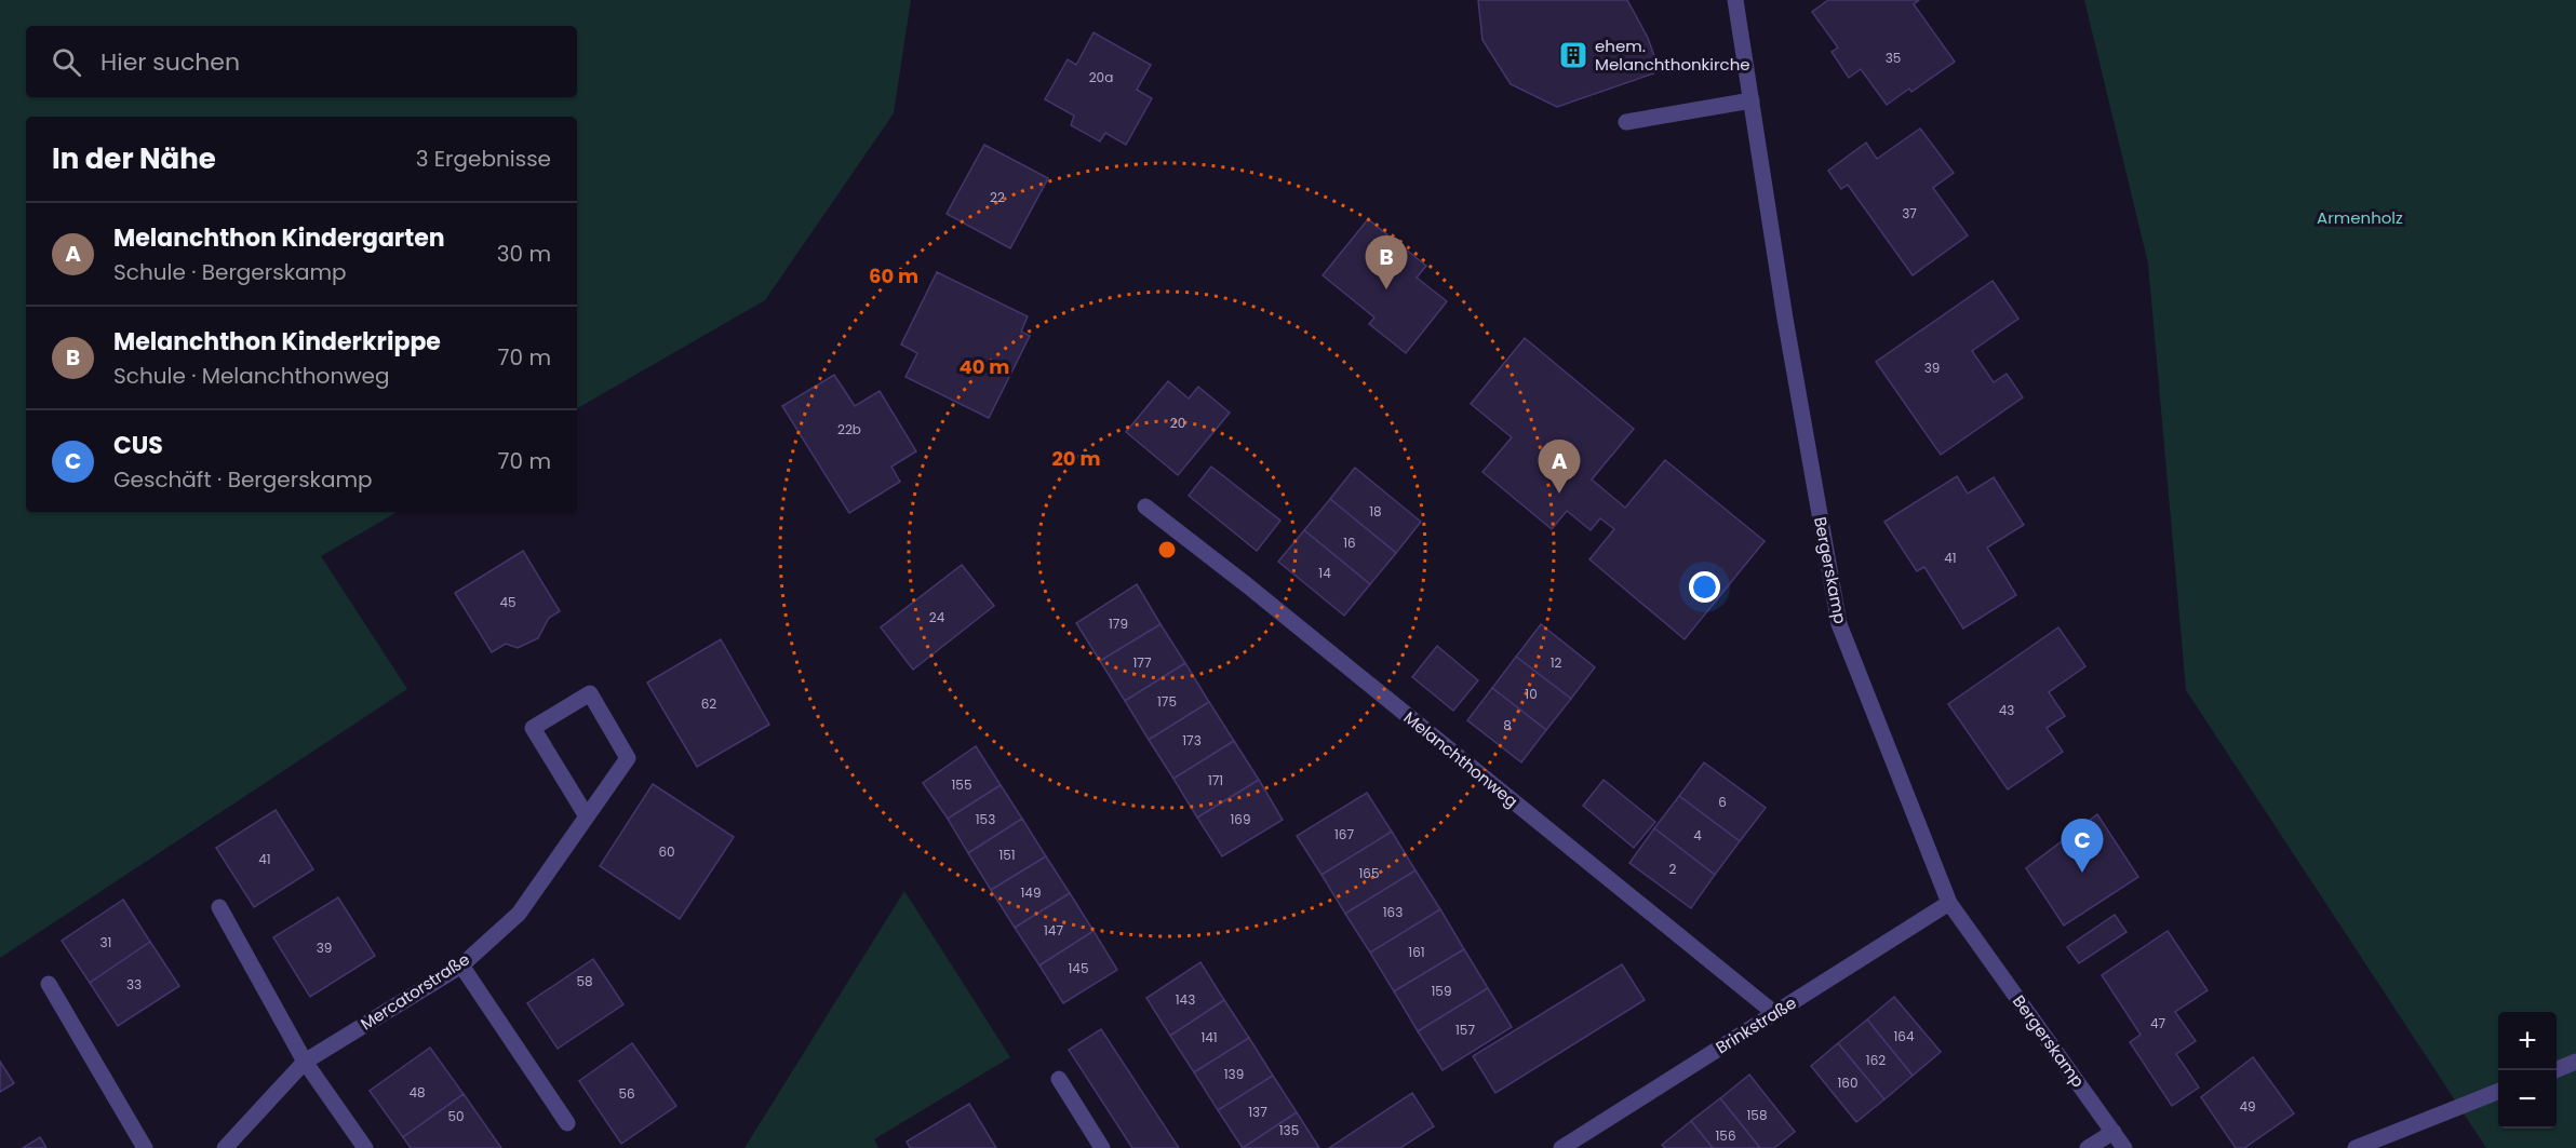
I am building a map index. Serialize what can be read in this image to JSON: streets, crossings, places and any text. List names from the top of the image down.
{
  "streets": {
    "street": [
      "Bergerskamp",
      "Melanchthonweg",
      "Mercatorstraße",
      "Brinkstraße"
    ]
  },
  "crossings": [
    ["Bergerskamp", "Brinkstraße"],
    ["Melanchthonweg", "Brinkstraße"]
  ],
  "parks": ["Armenholz"],
  "places": {
    "building": ["ehem. Melanchthonkirche"]
  },
  "house_numbers": [
    "35",
    "20a",
    "22",
    "37",
    "39",
    "20",
    "22b",
    "18",
    "16",
    "41",
    "14",
    "45",
    "24",
    "179",
    "177",
    "12",
    "10",
    "175",
    "62",
    "43",
    "8",
    "173",
    "171",
    "155",
    "6",
    "153",
    "169",
    "167",
    "4",
    "60",
    "151",
    "41",
    "2",
    "165",
    "149",
    "163",
    "147",
    "31",
    "39",
    "161",
    "145",
    "58",
    "33",
    "159",
    "143",
    "47",
    "157",
    "164",
    "141",
    "162",
    "139",
    "160",
    "48",
    "56",
    "49",
    "137",
    "158",
    "50",
    "135",
    "156"
  ],
  "page": {
    "search": "Hier suchen",
    "heading": ["In der Nähe", "3 Ergebnisse"],
    "list": [
      {
        "mark": "A",
        "name": "Melanchthon Kindergarten",
        "note": "Schule · Bergerskamp",
        "value": "30 m"
      },
      {
        "mark": "B",
        "name": "Melanchthon Kinderkrippe",
        "note": "Schule · Melanchthonweg",
        "value": "70 m"
      },
      {
        "mark": "C",
        "name": "CUS",
        "note": "Geschäft · Bergerskamp",
        "value": "70 m"
      }
    ],
    "pins": ["B", "A", "C"],
    "map_buttons": ["+", "−"]
  },
  "rings": ["60 m", "40 m", "20 m"]
}
